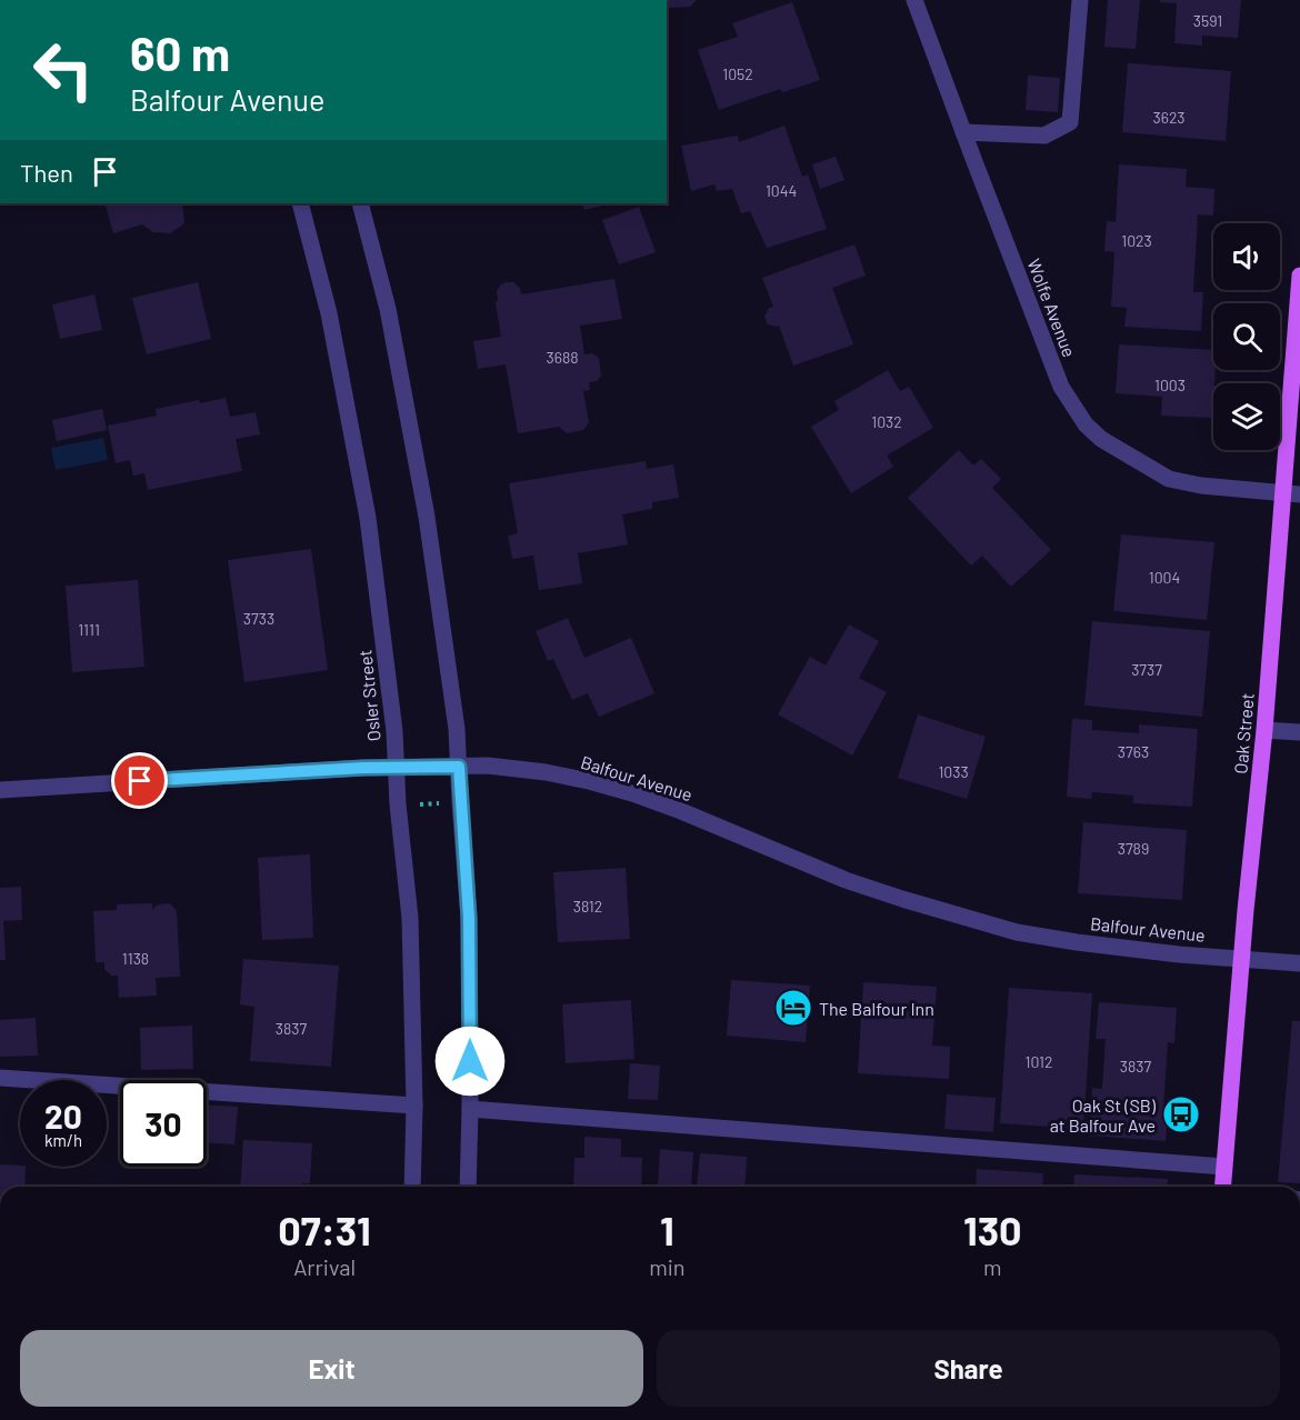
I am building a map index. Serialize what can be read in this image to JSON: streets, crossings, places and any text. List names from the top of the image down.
{
  "streets": {
    "main road": ["Oak Street"],
    "street": ["Wolfe Avenue", "Osler Street", "Balfour Avenue"]
  },
  "crossings": [
    ["Wolfe Avenue", "Oak Street"],
    ["Osler Street", "Balfour Avenue"],
    ["Oak Street", "Balfour Avenue"]
  ],
  "places": {
    "hotel": ["The Balfour Inn"],
    "bus stop": ["Oak St (SB) at Balfour Ave"]
  },
  "house_numbers": [
    "3591",
    "1052",
    "3623",
    "1044",
    "1023",
    "3688",
    "1003",
    "1032",
    "1004",
    "3733",
    "1111",
    "3737",
    "3763",
    "1033",
    "3789",
    "3812",
    "1138",
    "3837",
    "1012",
    "3837"
  ],
  "page": {
    "turn": ["60 m", "Balfour Avenue"],
    "then": "Then",
    "speed": "20 km/h",
    "limit": "30",
    "eta": [
      "07:31",
      "Arrival",
      "1",
      "min",
      "130",
      "m"
    ],
    "buttons": ["Exit", "Share"]
  }
}
